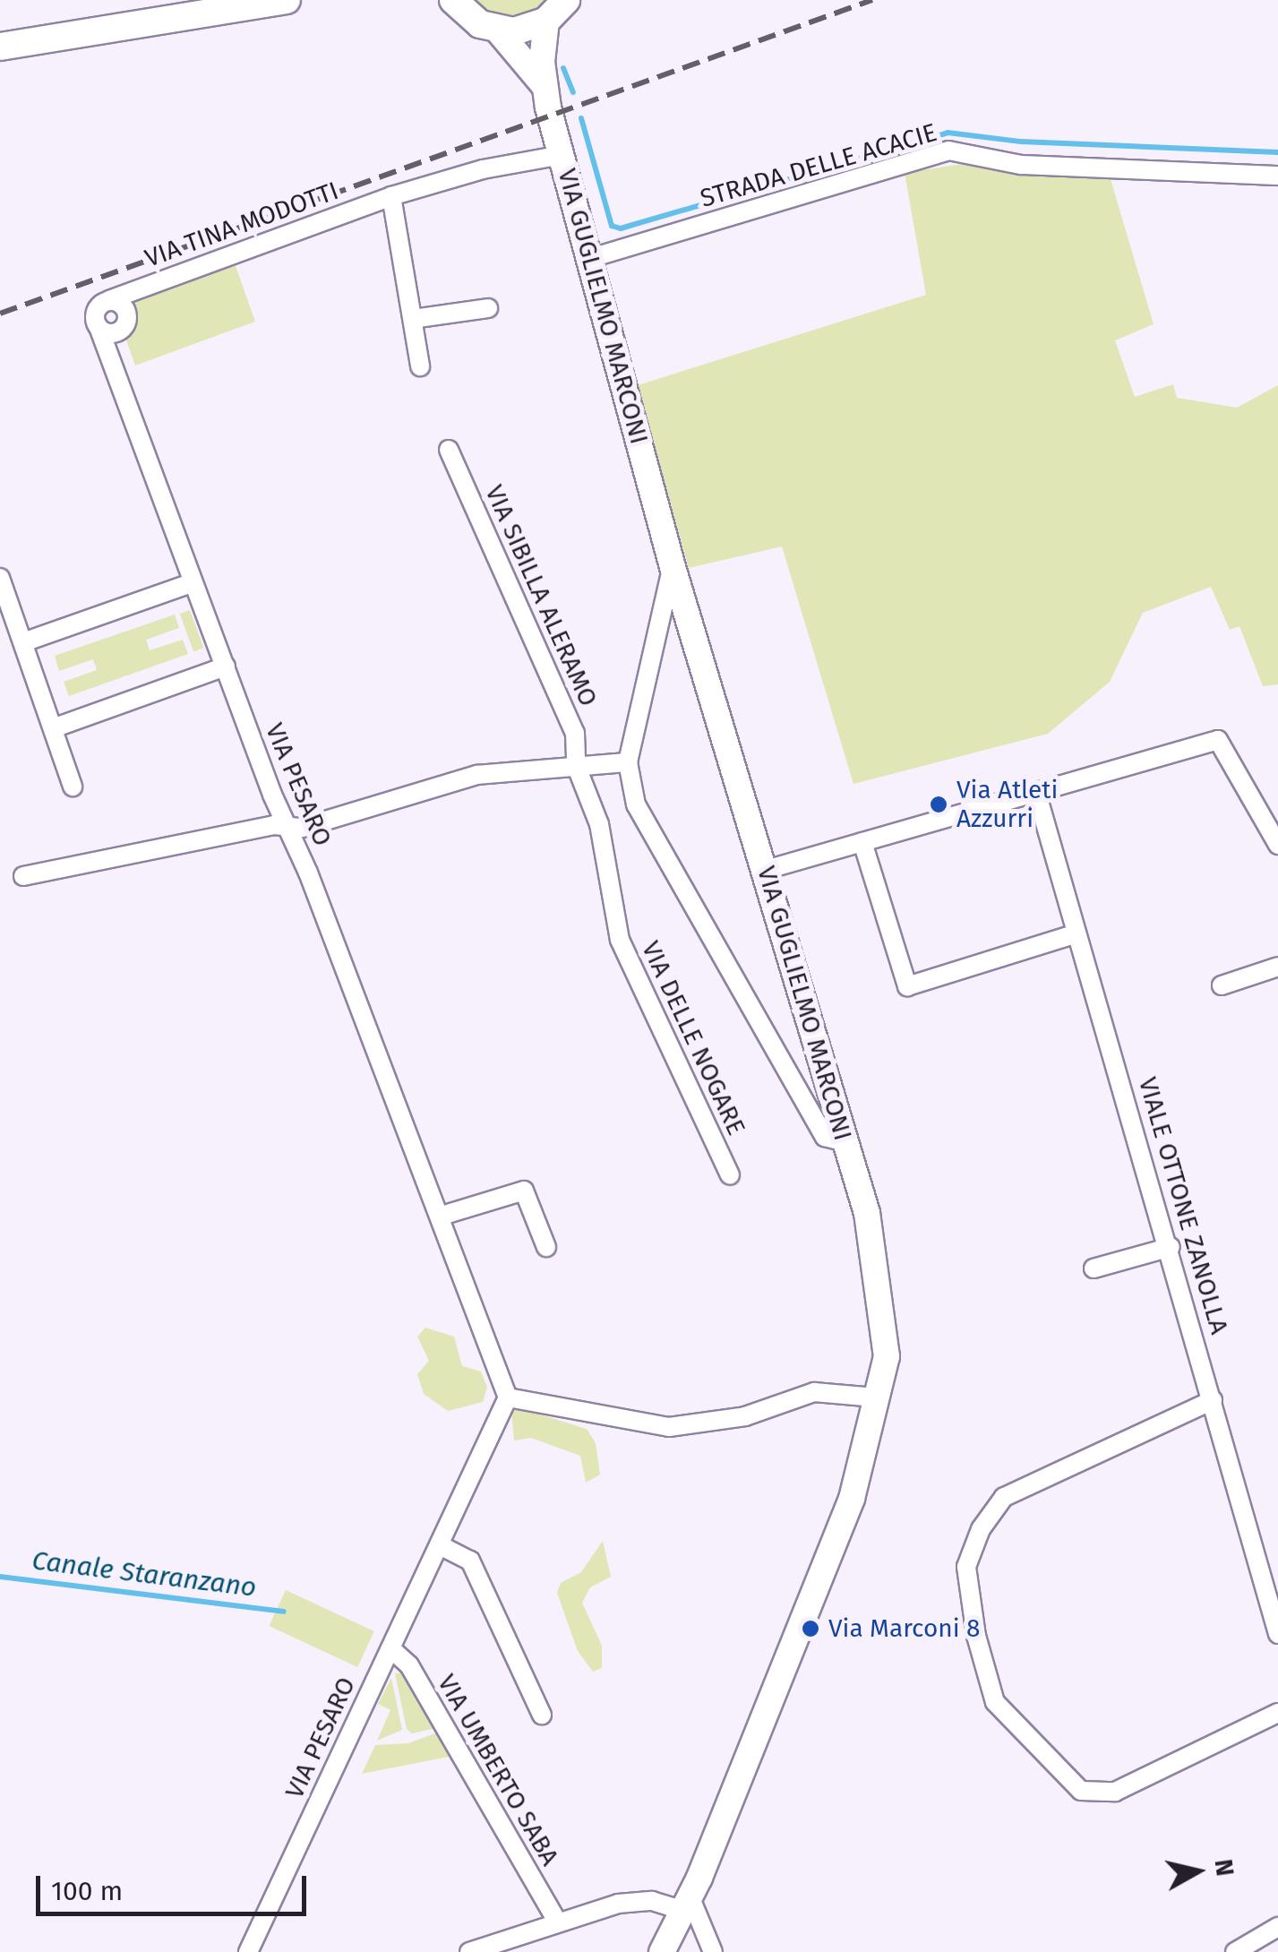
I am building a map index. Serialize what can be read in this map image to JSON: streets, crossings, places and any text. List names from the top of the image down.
{
  "streets": {
    "street": [
      "STRADA DELLE ACACIE",
      "VIA TINA MODOTTI",
      "VIA GUGLIELMO MARCONI",
      "VIA SIBILLA ALERAMO",
      "VIA PESARO",
      "VIA DELLE NOGARE",
      "VIALE OTTONE ZANOLLA",
      "VIA UMBERTO SABA"
    ]
  },
  "crossings": [
    ["STRADA DELLE ACACIE", "VIA GUGLIELMO MARCONI"],
    ["VIA TINA MODOTTI", "VIA GUGLIELMO MARCONI"],
    ["VIA TINA MODOTTI", "VIA PESARO"],
    ["VIA SIBILLA ALERAMO", "VIA DELLE NOGARE"],
    ["VIA PESARO", "VIA UMBERTO SABA"]
  ],
  "water": ["Canale Staranzano"],
  "places": ["Via Atleti Azzurri", "Via Marconi 8"],
  "scale_bar": "100 m",
  "north": "right"
}
